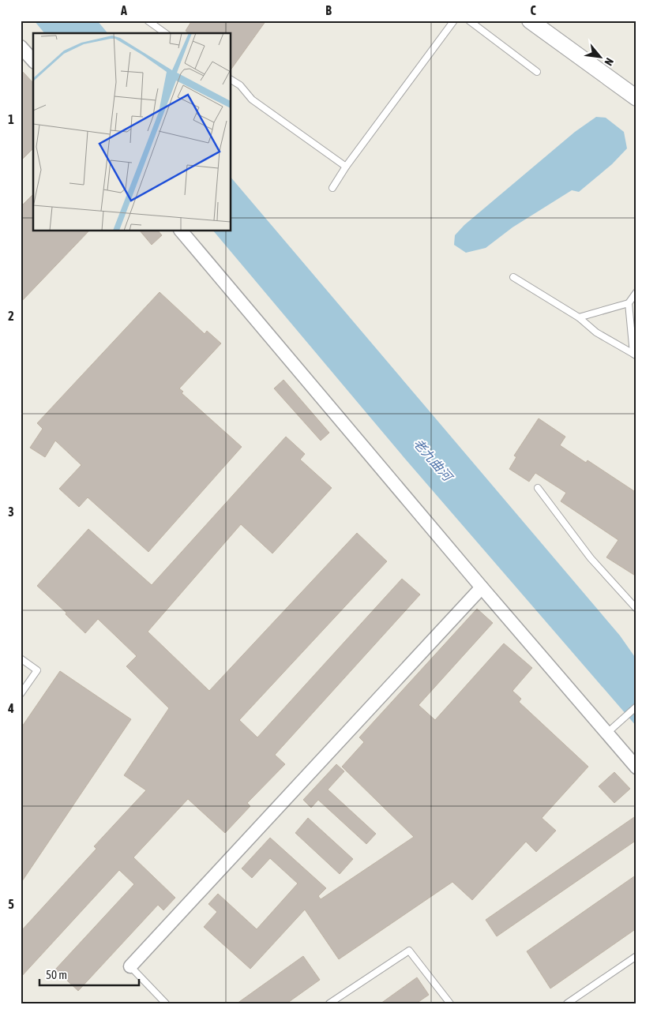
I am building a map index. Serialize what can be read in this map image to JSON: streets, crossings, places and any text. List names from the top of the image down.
{
  "water": ["老九曲河"],
  "scale_bar": "50 m",
  "north": "bottom right",
  "grid": {
    "columns": ["A", "B", "C"],
    "rows": [
      "1",
      "2",
      "3",
      "4",
      "5"
    ]
  }
}
